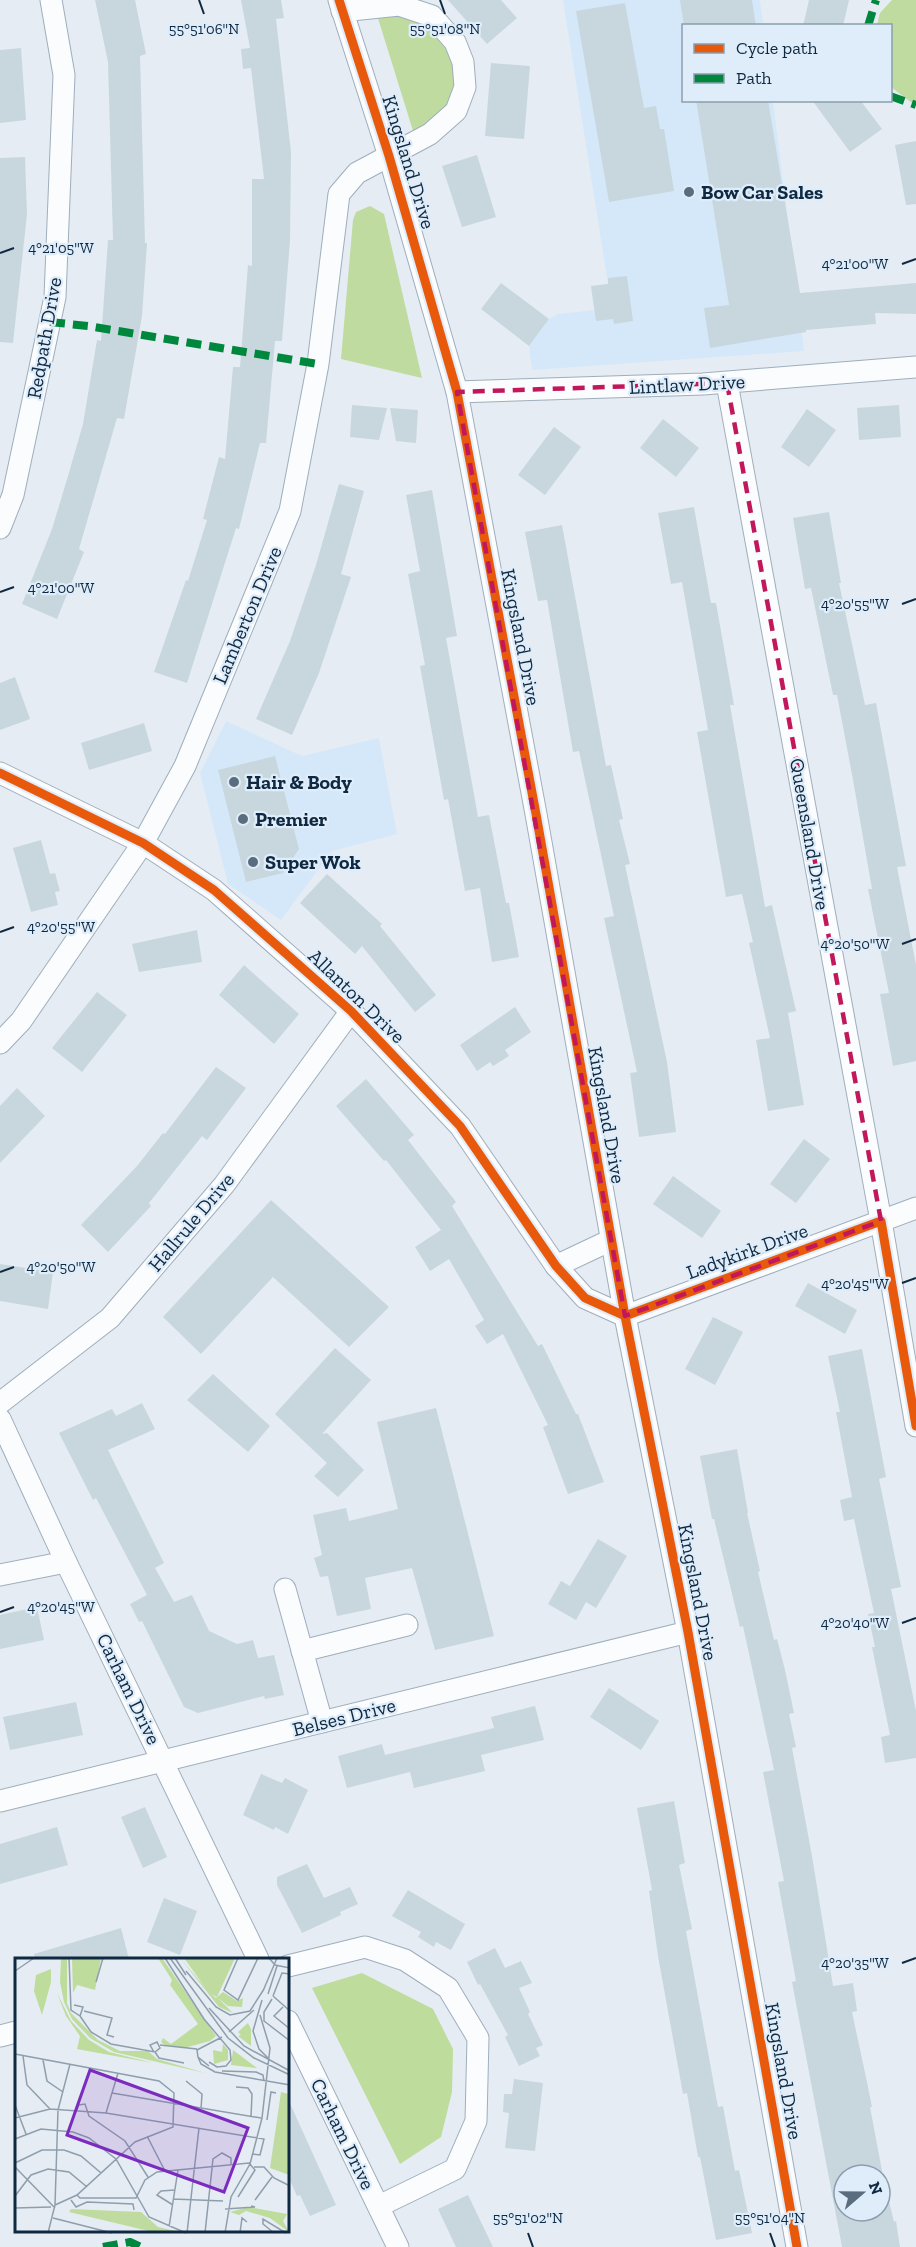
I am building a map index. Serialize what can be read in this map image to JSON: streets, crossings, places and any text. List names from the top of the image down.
{
  "streets": {
    "street": [
      "Kingsland Drive",
      "Redpath Drive",
      "Lintlaw Drive",
      "Lamberton Drive",
      "Queensland Drive",
      "Allanton Drive",
      "Hallrule Drive",
      "Ladykirk Drive",
      "Carham Drive",
      "Belses Drive"
    ]
  },
  "crossings": [
    ["Kingsland Drive", "Lintlaw Drive"],
    ["Kingsland Drive", "Lamberton Drive"],
    ["Kingsland Drive", "Allanton Drive"],
    ["Kingsland Drive", "Ladykirk Drive"],
    ["Kingsland Drive", "Belses Drive"],
    ["Lintlaw Drive", "Queensland Drive"],
    ["Lamberton Drive", "Allanton Drive"],
    ["Queensland Drive", "Ladykirk Drive"],
    ["Allanton Drive", "Hallrule Drive"],
    ["Allanton Drive", "Ladykirk Drive"],
    ["Carham Drive", "Belses Drive"]
  ],
  "places": [
    "Bow Car Sales",
    "Hair & Body",
    "Premier",
    "Super Wok"
  ],
  "legend": ["Cycle path", "Path"],
  "north": "right",
  "coordinates": [
    "55°51'08\"N",
    "55°51'06\"N",
    "4°21'05\"W",
    "4°21'00\"W",
    "4°20'55\"W",
    "4°20'50\"W",
    "4°20'45\"W",
    "4°20'40\"W",
    "4°20'35\"W",
    "55°51'02\"N",
    "55°51'04\"N"
  ]
}
